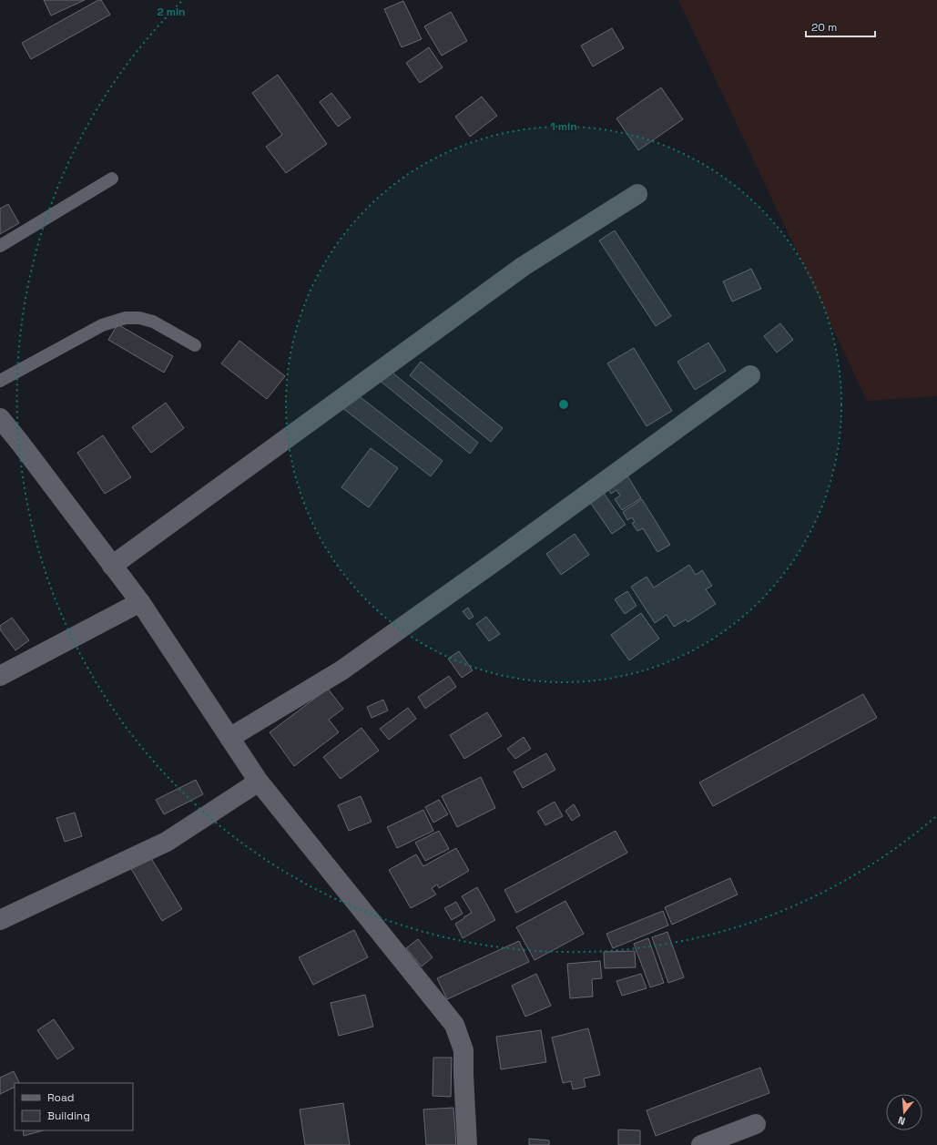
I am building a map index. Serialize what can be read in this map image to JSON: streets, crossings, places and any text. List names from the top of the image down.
{
  "legend": ["Road", "Building"],
  "scale_bar": "20 m",
  "north": "bottom",
  "rings": ["2 min", "1 min"]
}
